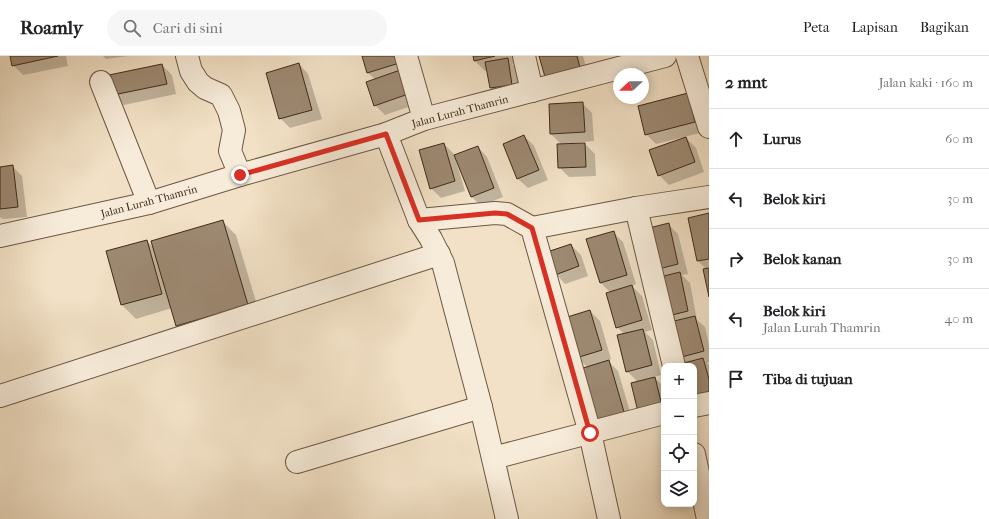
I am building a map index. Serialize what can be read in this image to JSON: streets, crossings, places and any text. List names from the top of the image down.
{
  "streets": {
    "street": ["Jalan Lurah Thamrin"]
  },
  "north": "left",
  "page": {
    "header": "Roamly",
    "search": "Cari di sini",
    "nav": ["Peta", "Lapisan", "Bagikan"],
    "heading": ["2 mnt", "Jalan kaki · 160 m"],
    "list": [
      ["Lurus", "60 m"],
      ["Belok kiri", "30 m"],
      ["Belok kanan", "30 m"],
      ["Belok kiri", "Jalan Lurah Thamrin", "40 m"],
      "Tiba di tujuan"
    ],
    "map_buttons": ["+", "−"]
  }
}
